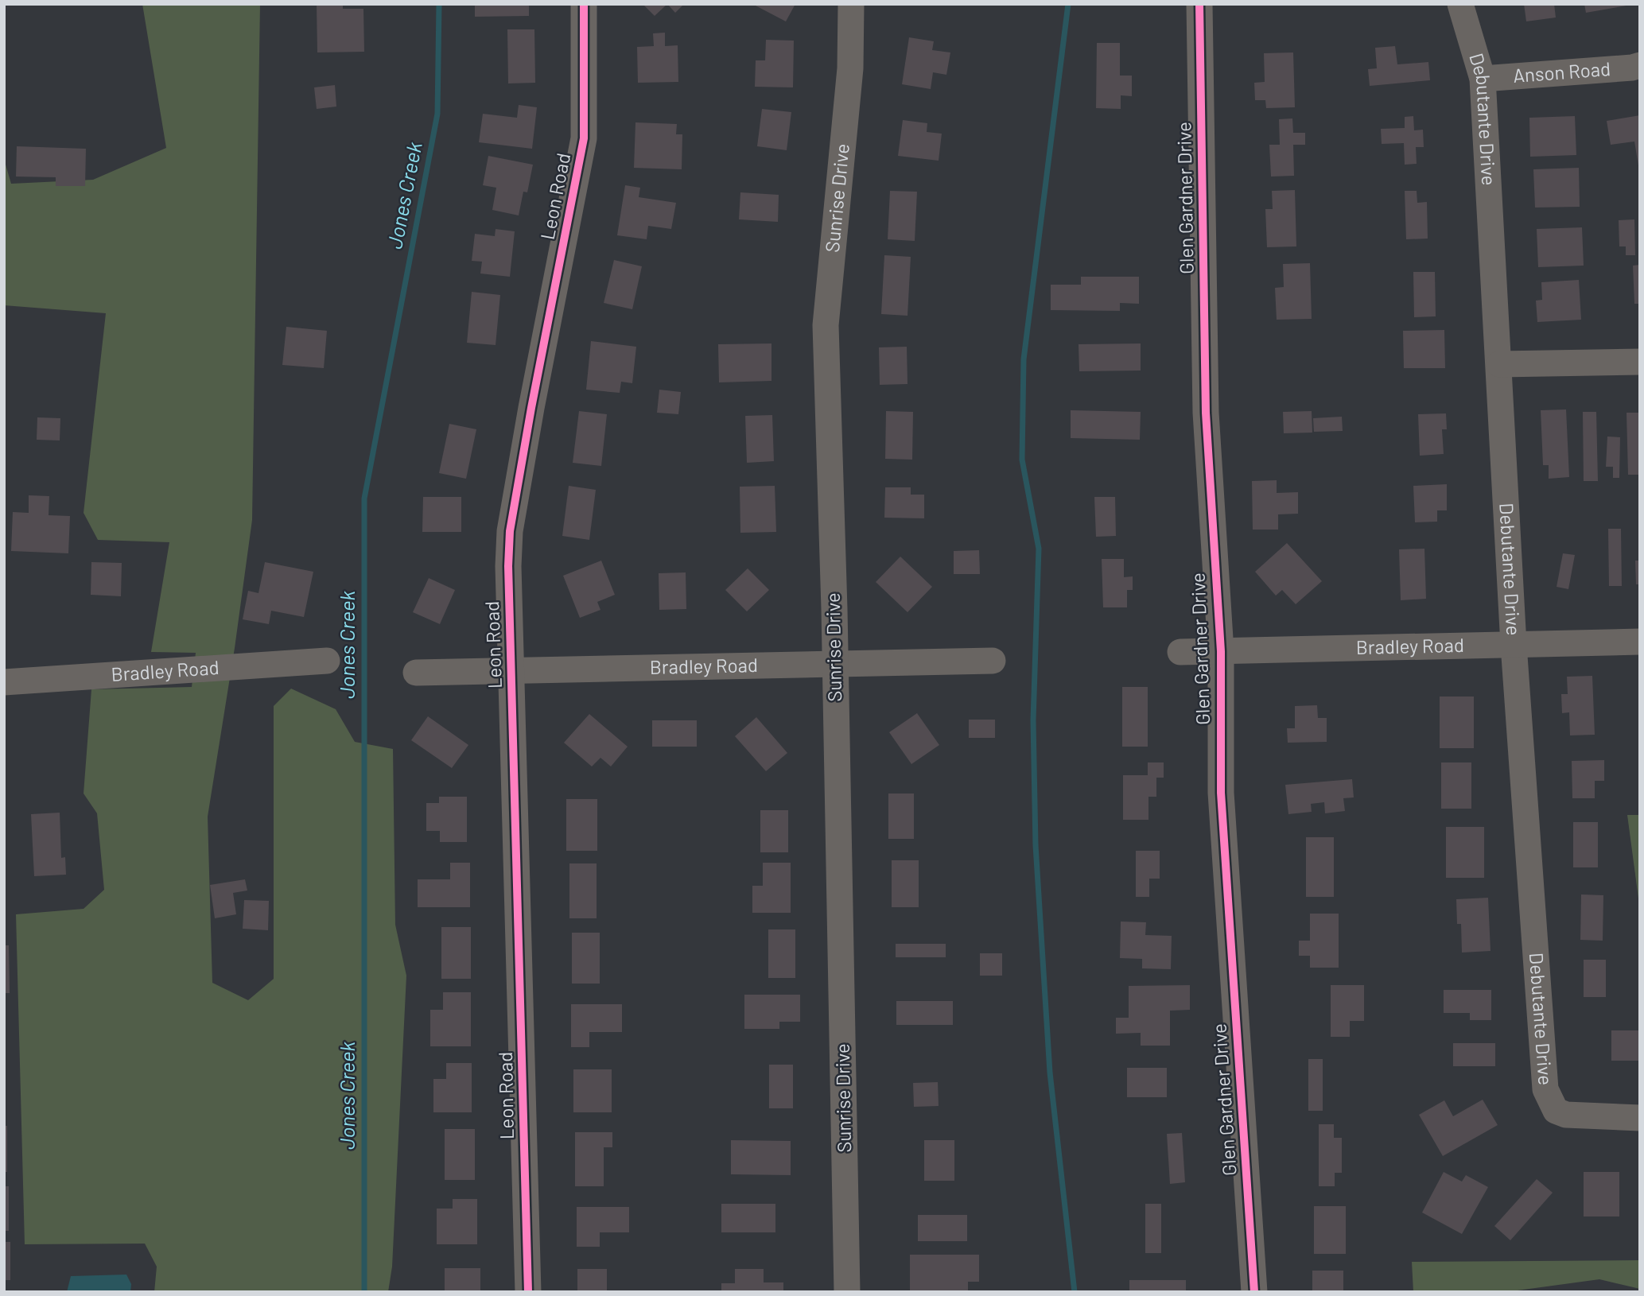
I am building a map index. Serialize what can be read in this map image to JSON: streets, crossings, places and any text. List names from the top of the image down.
{
  "streets": {
    "street": [
      "Anson Road",
      "Debutante Drive",
      "Leon Road",
      "Sunrise Drive",
      "Glen Gardner Drive",
      "Bradley Road"
    ]
  },
  "crossings": [
    ["Anson Road", "Debutante Drive"],
    ["Debutante Drive", "Bradley Road"],
    ["Leon Road", "Bradley Road"],
    ["Sunrise Drive", "Bradley Road"],
    ["Glen Gardner Drive", "Bradley Road"]
  ],
  "water": ["Jones Creek"]
}
